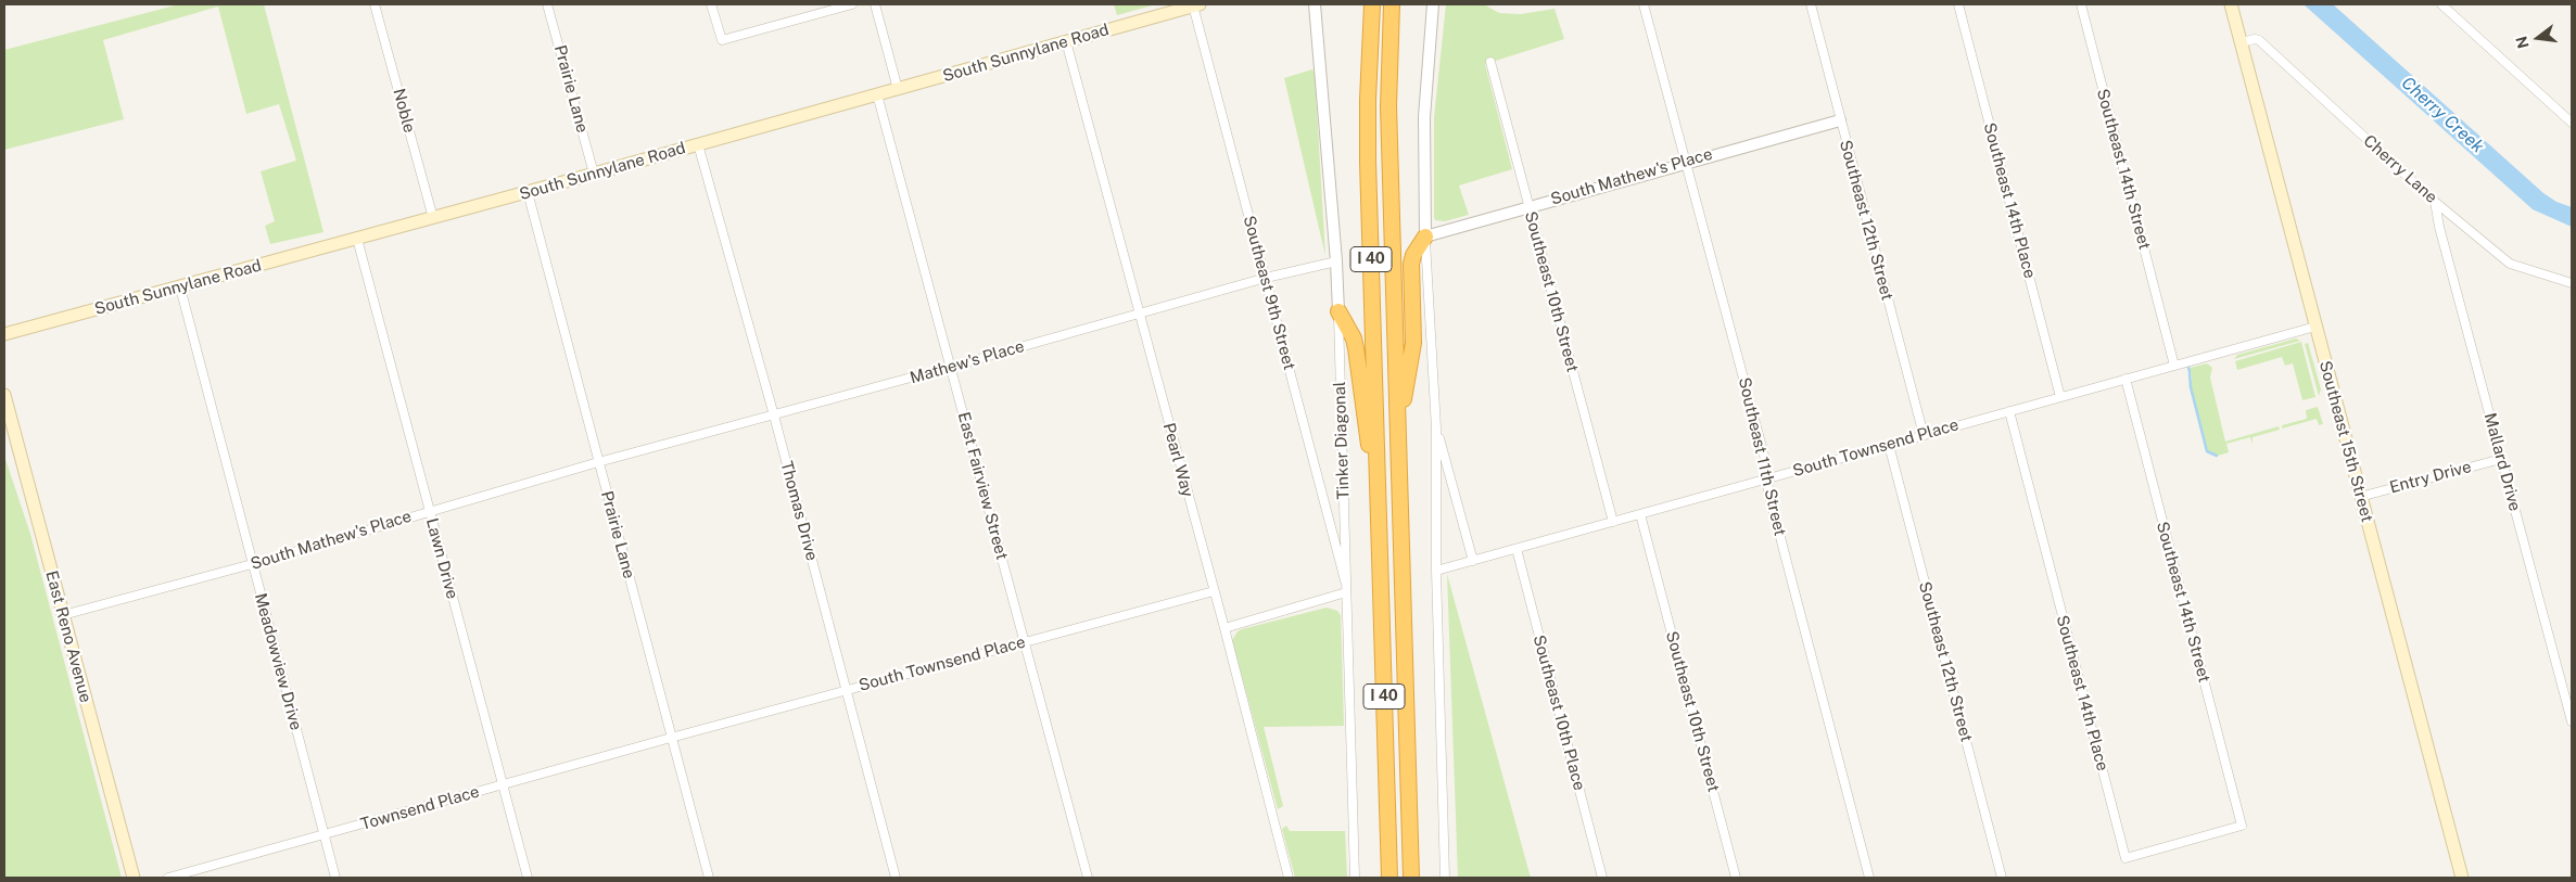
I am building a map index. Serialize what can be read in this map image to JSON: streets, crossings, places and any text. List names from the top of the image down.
{
  "streets": {
    "highway": ["I 40"],
    "main road": ["South Sunnylane Road", "Southeast 15th Street", "East Reno Avenue"],
    "street": [
      "Prairie Lane",
      "Noble",
      "Southeast 14th Street",
      "Cherry Lane",
      "South Mathew's Place",
      "Southeast 14th Place",
      "Southeast 12th Street",
      "Southeast 10th Street",
      "Southeast 9th Street",
      "Mathew's Place",
      "Tinker Diagonal",
      "South Townsend Place",
      "Southeast 11th Street",
      "Pearl Way",
      "Mallard Drive",
      "Entry Drive",
      "East Fairview Street",
      "Thomas Drive",
      "Lawn Drive",
      "Meadowview Drive",
      "Southeast 10th Place",
      "Townsend Place"
    ]
  },
  "crossings": [
    ["South Sunnylane Road", "Prairie Lane"],
    ["South Sunnylane Road", "Noble"],
    ["South Sunnylane Road", "Southeast 9th Street"],
    ["South Sunnylane Road", "Pearl Way"],
    ["South Sunnylane Road", "East Fairview Street"],
    ["South Sunnylane Road", "Thomas Drive"],
    ["South Sunnylane Road", "Lawn Drive"],
    ["South Sunnylane Road", "Meadowview Drive"],
    ["Prairie Lane", "South Mathew's Place"],
    ["Prairie Lane", "Mathew's Place"],
    ["Prairie Lane", "South Townsend Place"],
    ["Prairie Lane", "Townsend Place"],
    ["Southeast 14th Street", "Southeast 14th Place"],
    ["Southeast 14th Street", "South Townsend Place"],
    ["Cherry Lane", "Southeast 15th Street"],
    ["Cherry Lane", "Mallard Drive"],
    ["South Mathew's Place", "Southeast 12th Street"],
    ["South Mathew's Place", "Southeast 10th Street"],
    ["South Mathew's Place", "Mathew's Place"],
    ["South Mathew's Place", "Southeast 11th Street"],
    ["South Mathew's Place", "Lawn Drive"],
    ["South Mathew's Place", "East Reno Avenue"],
    ["South Mathew's Place", "Meadowview Drive"],
    ["Southeast 14th Place", "South Townsend Place"],
    ["Southeast 12th Street", "South Townsend Place"],
    ["Southeast 10th Street", "South Townsend Place"],
    ["Southeast 9th Street", "Mathew's Place"],
    ["Southeast 9th Street", "Tinker Diagonal"],
    ["Mathew's Place", "Tinker Diagonal"],
    ["Mathew's Place", "Pearl Way"],
    ["Mathew's Place", "East Fairview Street"],
    ["Mathew's Place", "Thomas Drive"],
    ["Southeast 15th Street", "South Townsend Place"],
    ["Southeast 15th Street", "Entry Drive"],
    ["South Townsend Place", "Southeast 11th Street"],
    ["South Townsend Place", "Pearl Way"],
    ["South Townsend Place", "East Fairview Street"],
    ["South Townsend Place", "Thomas Drive"],
    ["South Townsend Place", "Southeast 10th Place"],
    ["South Townsend Place", "Townsend Place"],
    ["Mallard Drive", "Entry Drive"],
    ["Lawn Drive", "Townsend Place"],
    ["Meadowview Drive", "Townsend Place"]
  ],
  "water": ["Cherry Creek"],
  "north": "left"
}
